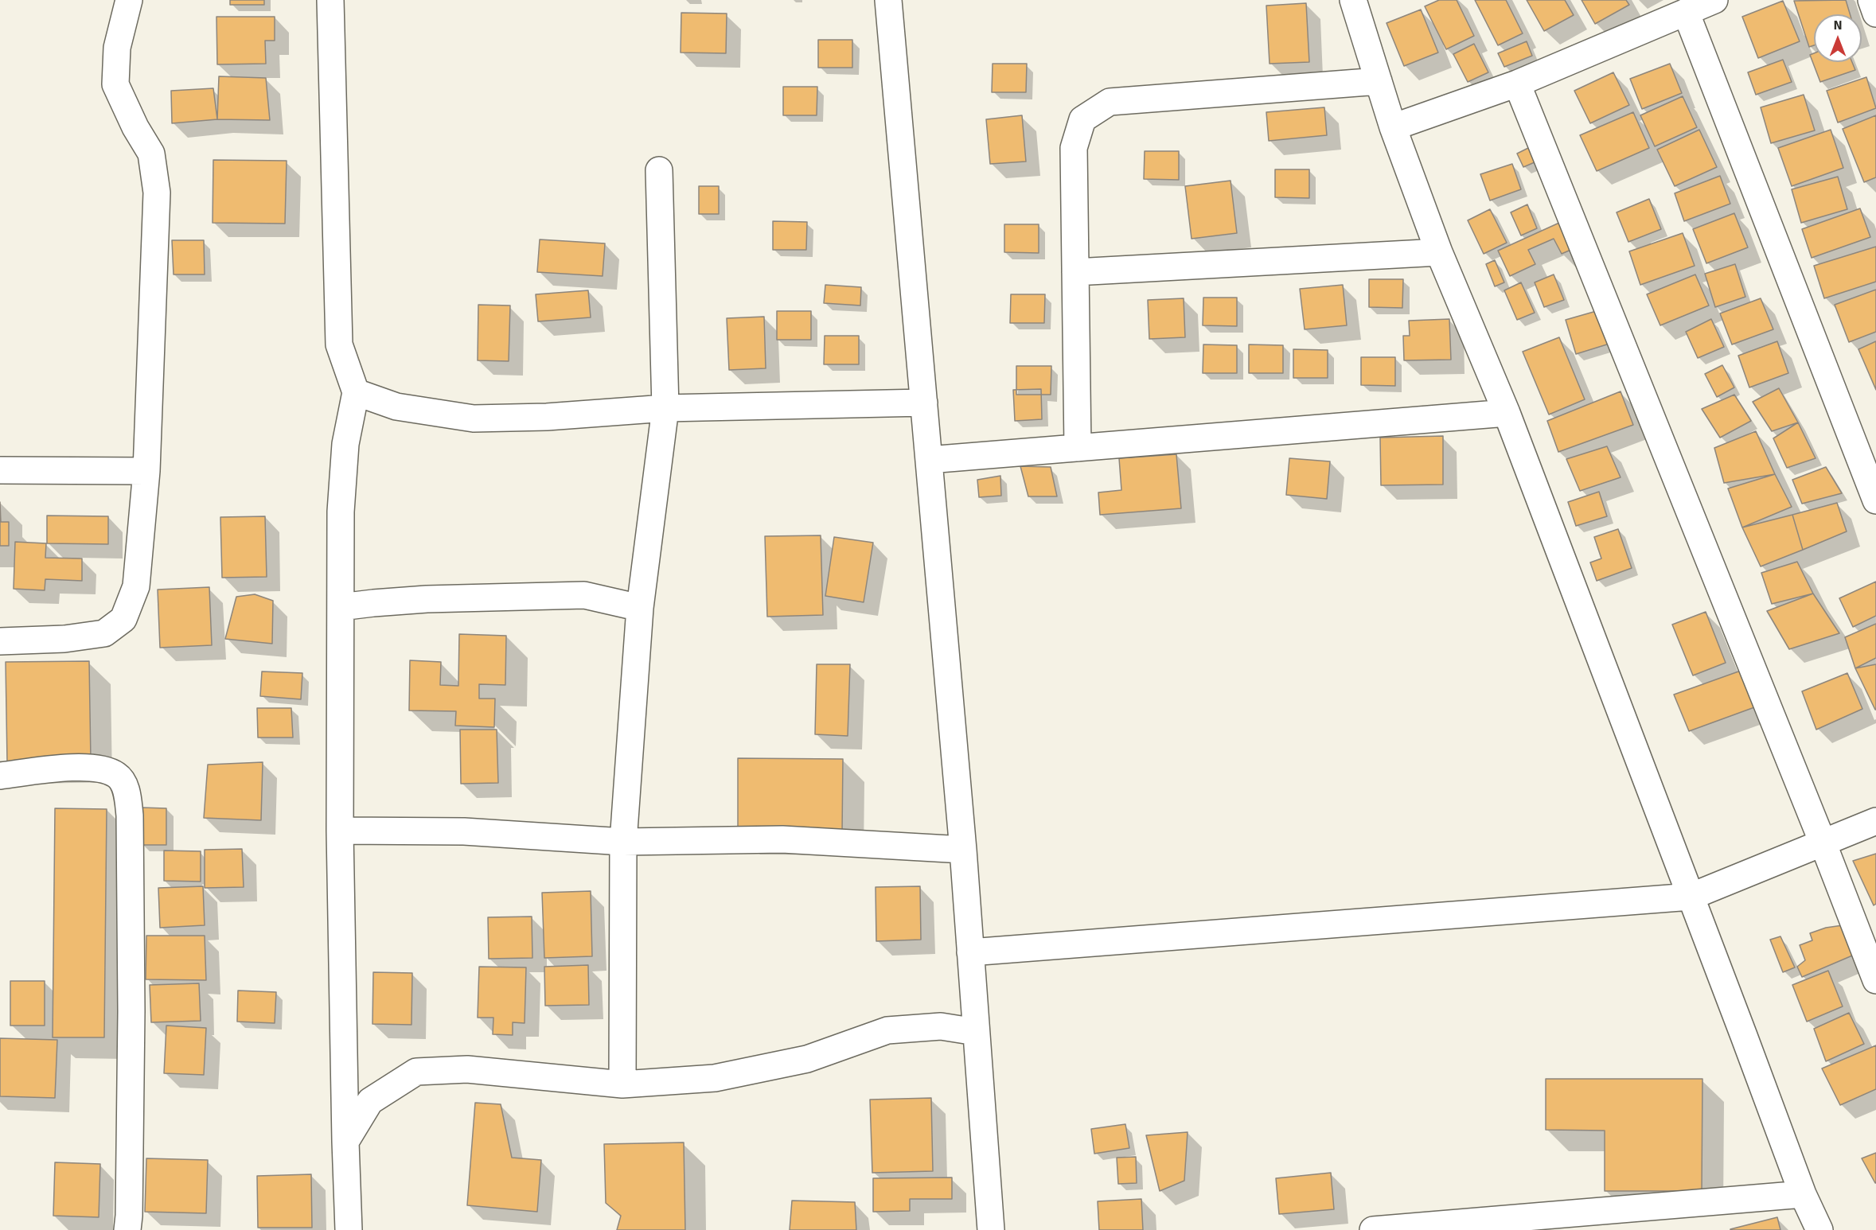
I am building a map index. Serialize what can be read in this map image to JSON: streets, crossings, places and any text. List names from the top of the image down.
{
  "north": "top"
}
